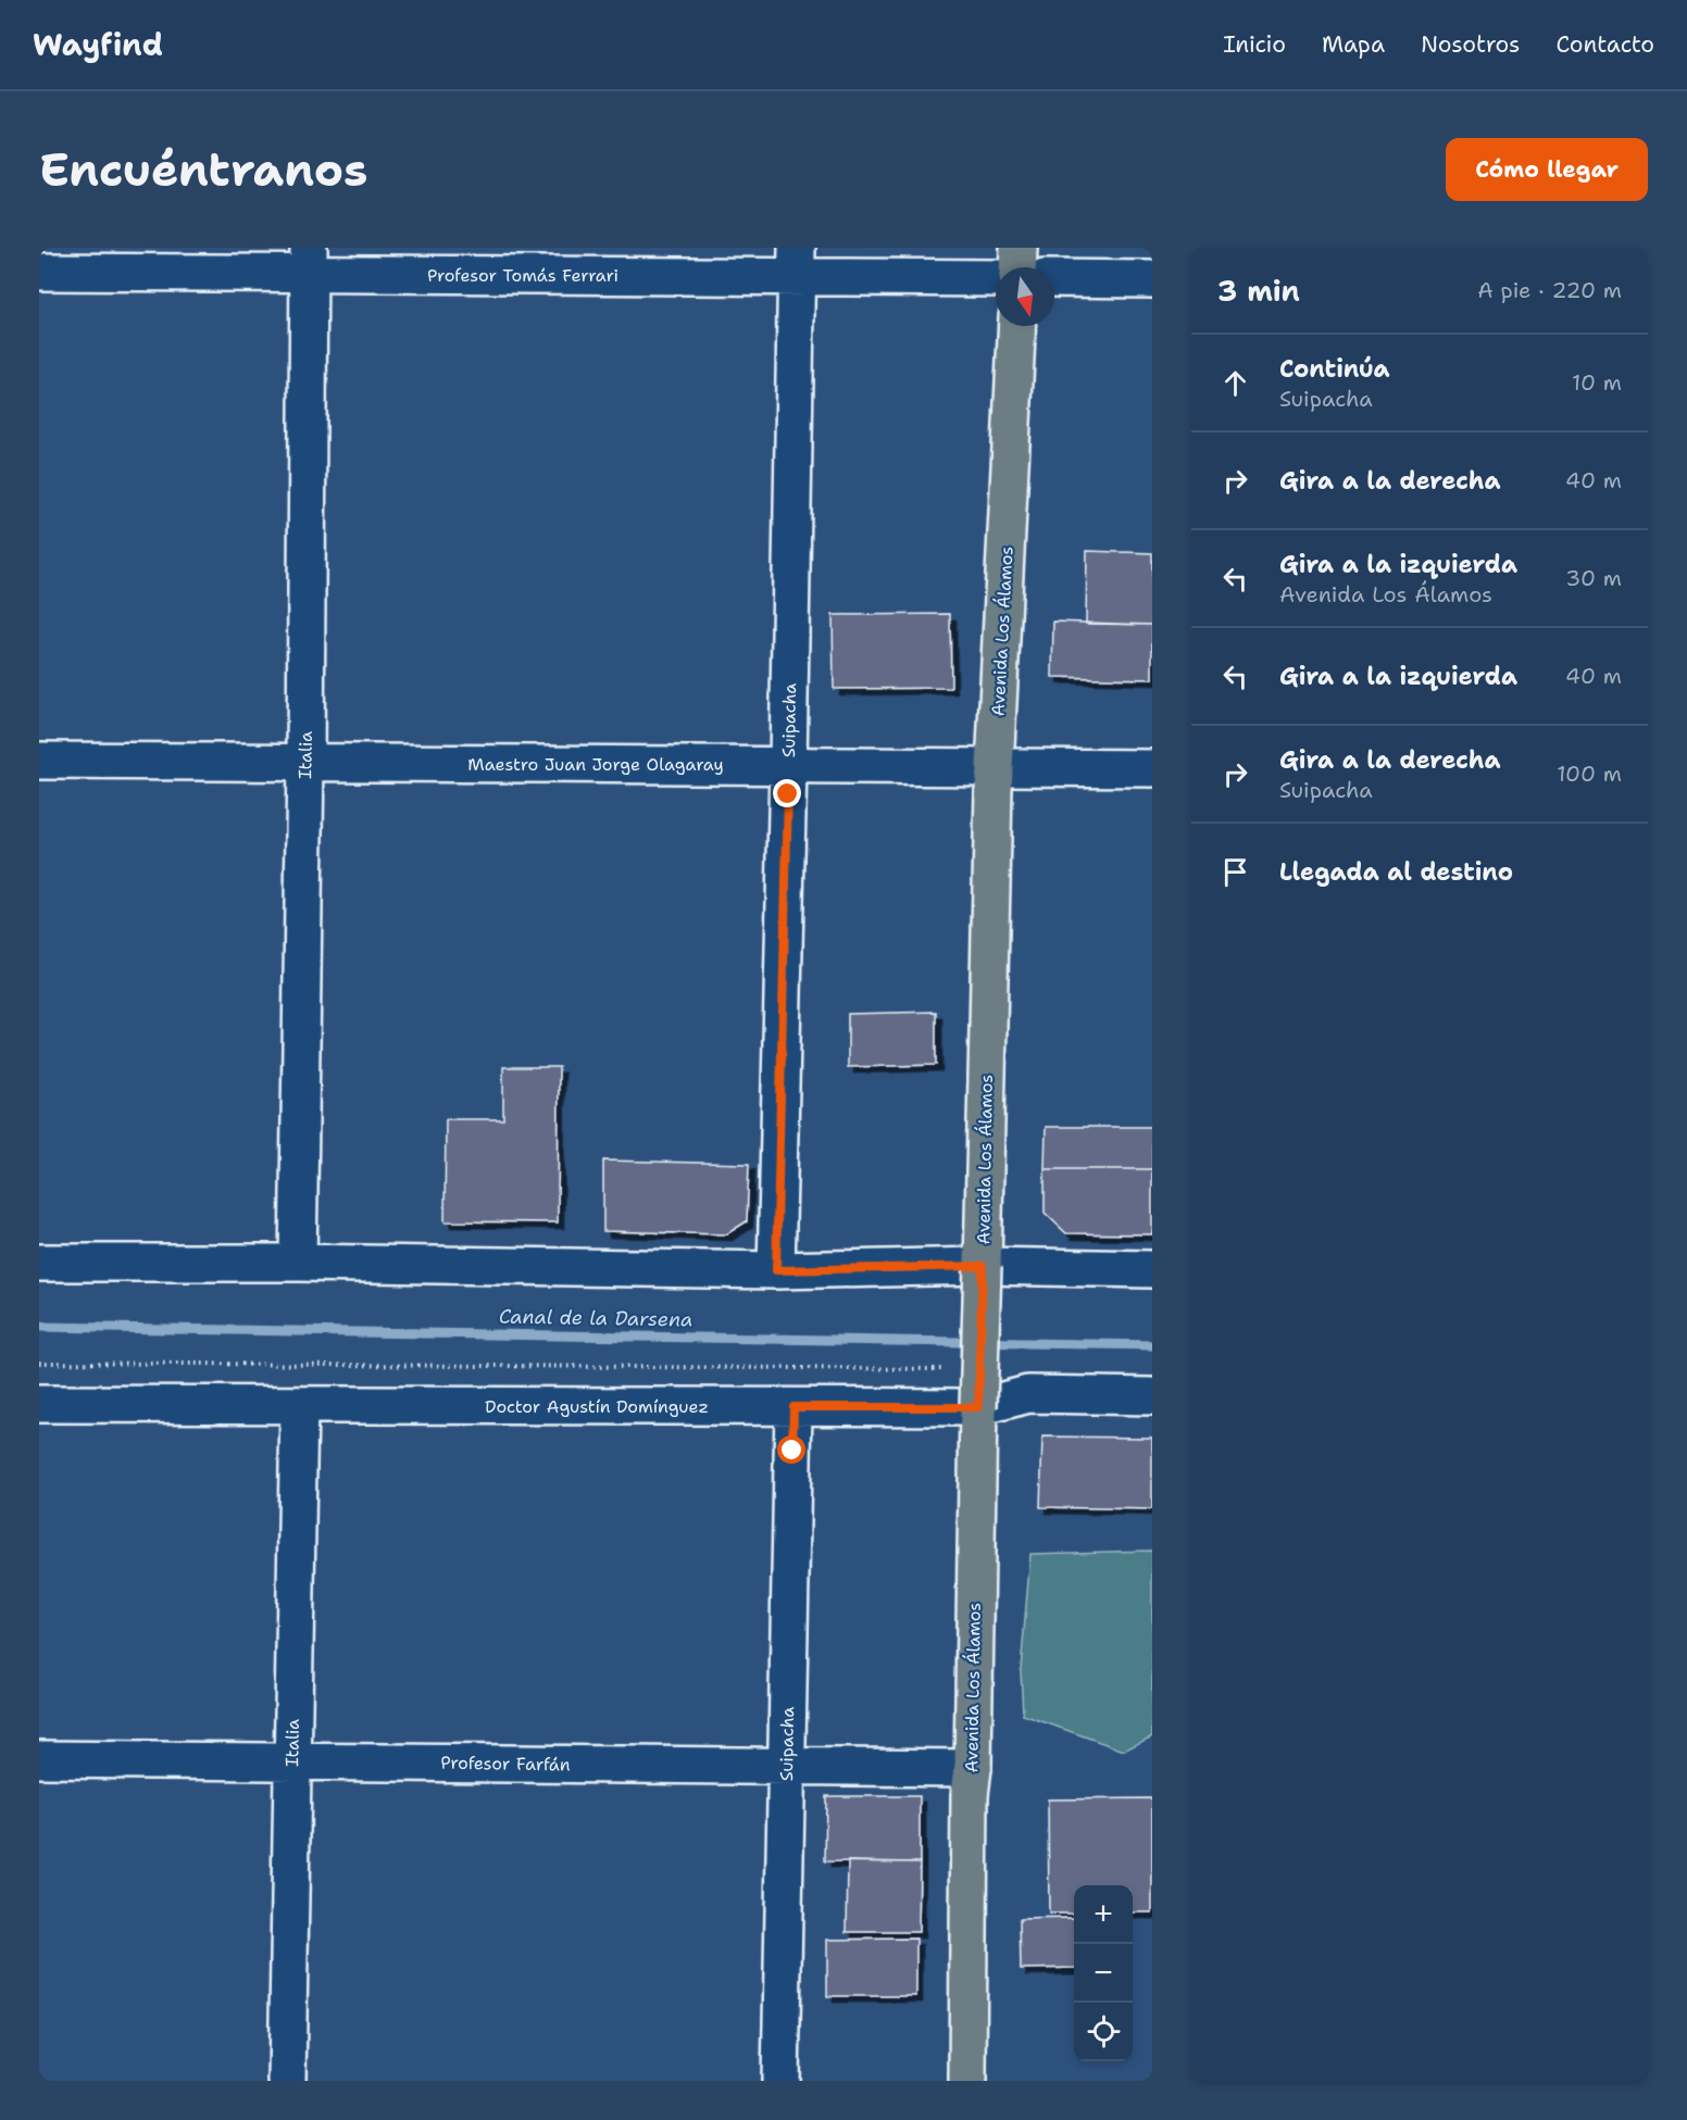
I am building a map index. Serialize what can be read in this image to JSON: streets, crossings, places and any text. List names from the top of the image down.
{
  "streets": {
    "main road": ["Avenida Los Álamos"],
    "street": [
      "Profesor Tomás Ferrari",
      "Suipacha",
      "Italia",
      "Maestro Juan Jorge Olagaray",
      "Doctor Agustín Domínguez",
      "Profesor Farfán"
    ]
  },
  "crossings": [
    ["Profesor Tomás Ferrari", "Suipacha"],
    ["Profesor Tomás Ferrari", "Italia"],
    ["Avenida Los Álamos", "Maestro Juan Jorge Olagaray"],
    ["Avenida Los Álamos", "Doctor Agustín Domínguez"],
    ["Avenida Los Álamos", "Profesor Farfán"],
    ["Suipacha", "Maestro Juan Jorge Olagaray"],
    ["Suipacha", "Doctor Agustín Domínguez"],
    ["Suipacha", "Profesor Farfán"],
    ["Italia", "Maestro Juan Jorge Olagaray"],
    ["Italia", "Doctor Agustín Domínguez"],
    ["Italia", "Profesor Farfán"]
  ],
  "water": ["Canal de la Darsena"],
  "north": "bottom",
  "page": {
    "header": "Wayfind",
    "nav": [
      "Inicio",
      "Mapa",
      "Nosotros",
      "Contacto"
    ],
    "buttons": "Cómo llegar",
    "title": "Encuéntranos",
    "heading": ["3 min", "A pie · 220 m"],
    "list": [
      ["Continúa", "Suipacha", "10 m"],
      ["Gira a la derecha", "40 m"],
      ["Gira a la izquierda", "Avenida Los Álamos", "30 m"],
      ["Gira a la izquierda", "40 m"],
      ["Gira a la derecha", "Suipacha", "100 m"],
      "Llegada al destino"
    ],
    "map_buttons": ["+", "−"]
  }
}
